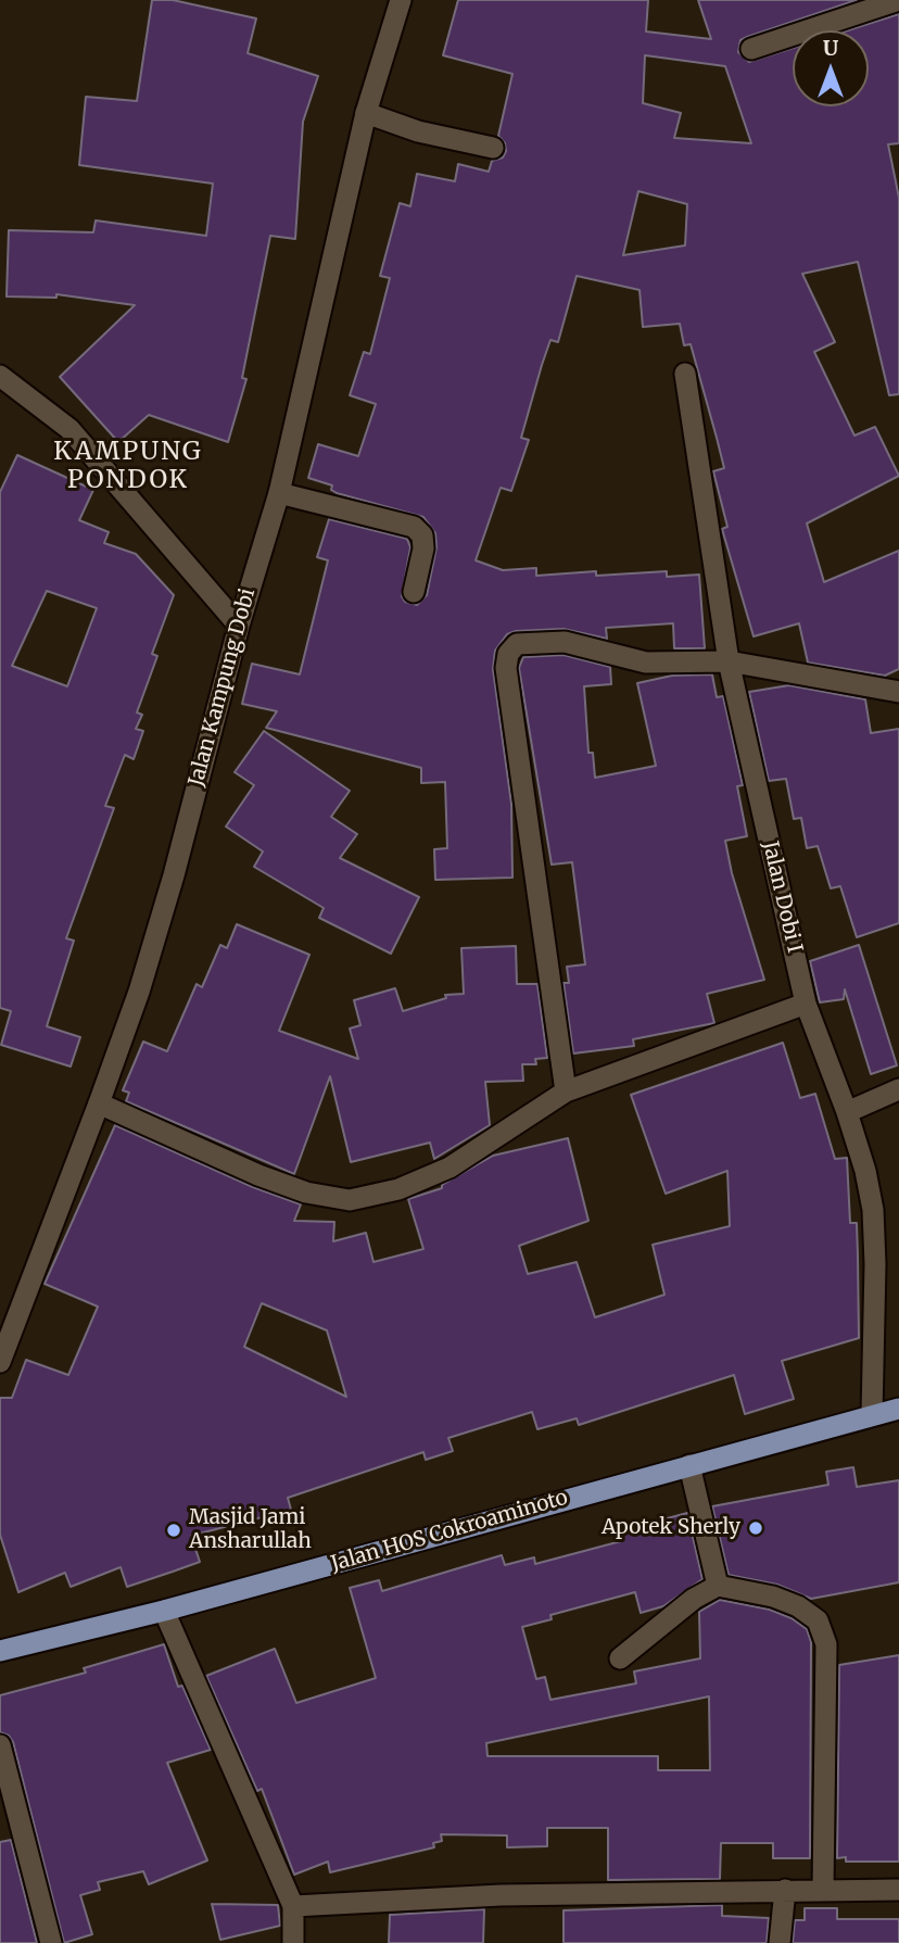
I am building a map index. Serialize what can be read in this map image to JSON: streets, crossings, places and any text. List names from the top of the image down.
{
  "streets": {
    "main road": ["Jalan HOS Cokroaminoto"],
    "street": ["Jalan Kampung Dobi", "Jalan Dobi I"]
  },
  "crossings": [
    ["Jalan Dobi I", "Jalan HOS Cokroaminoto"]
  ],
  "districts": ["KAMPUNG PONDOK"],
  "places": ["Apotek Sherly", "Masjid Jami Ansharullah"],
  "north": "top"
}
